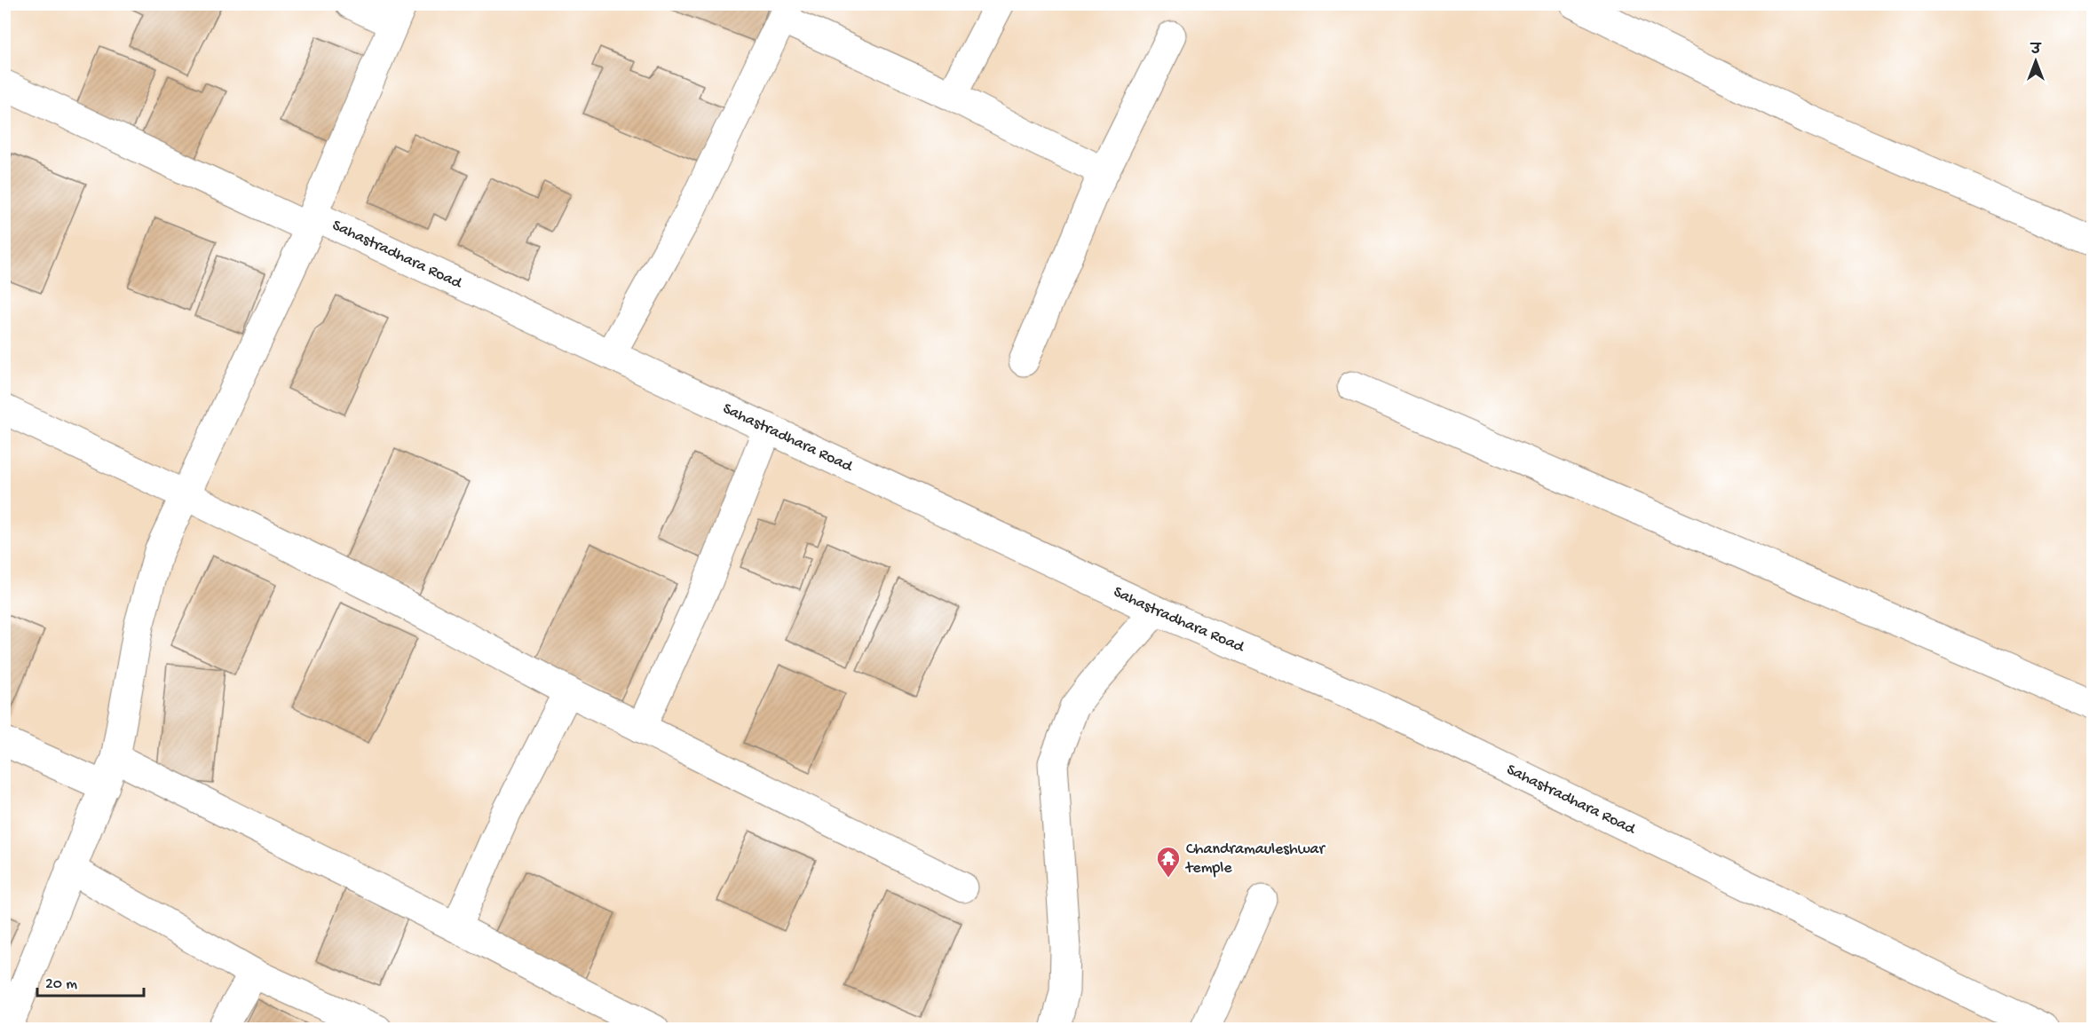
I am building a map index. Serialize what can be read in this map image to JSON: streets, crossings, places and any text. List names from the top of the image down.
{
  "streets": {
    "street": ["Sahastradhara Road"]
  },
  "places": {
    "temple": ["Chandramauleshwar temple"]
  },
  "scale_bar": "20 m",
  "north": "top"
}
